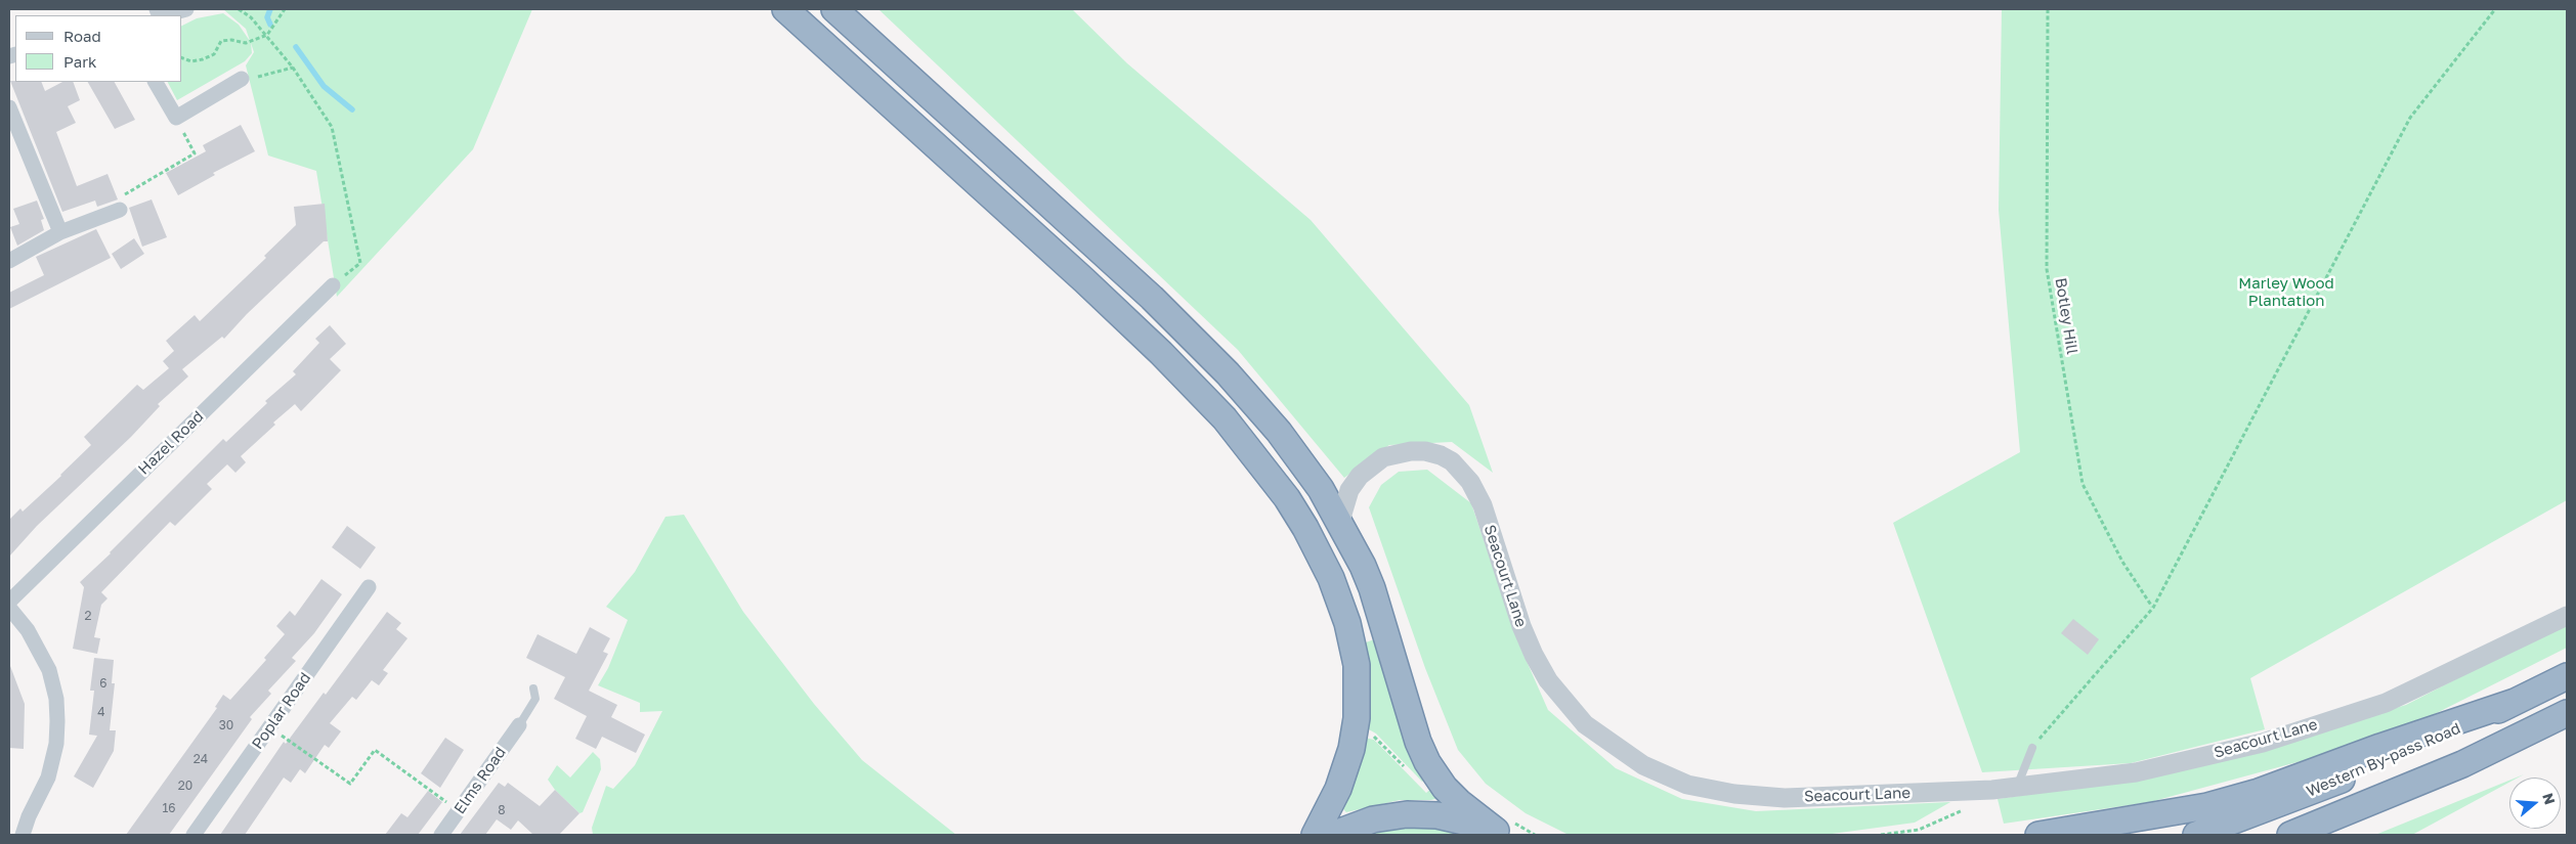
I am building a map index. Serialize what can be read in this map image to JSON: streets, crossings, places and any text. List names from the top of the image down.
{
  "streets": {
    "highway": ["Western By-pass Road"],
    "street": [
      "Hazel Road",
      "Seacourt Lane",
      "Poplar Road",
      "Elms Road"
    ],
    "path": ["Botley Hill"]
  },
  "parks": ["Marley Wood Plantation"],
  "house_numbers": [
    "2",
    "6",
    "4",
    "30",
    "24",
    "20",
    "16",
    "8"
  ],
  "legend": ["Road", "Park"],
  "north": "right"
}
